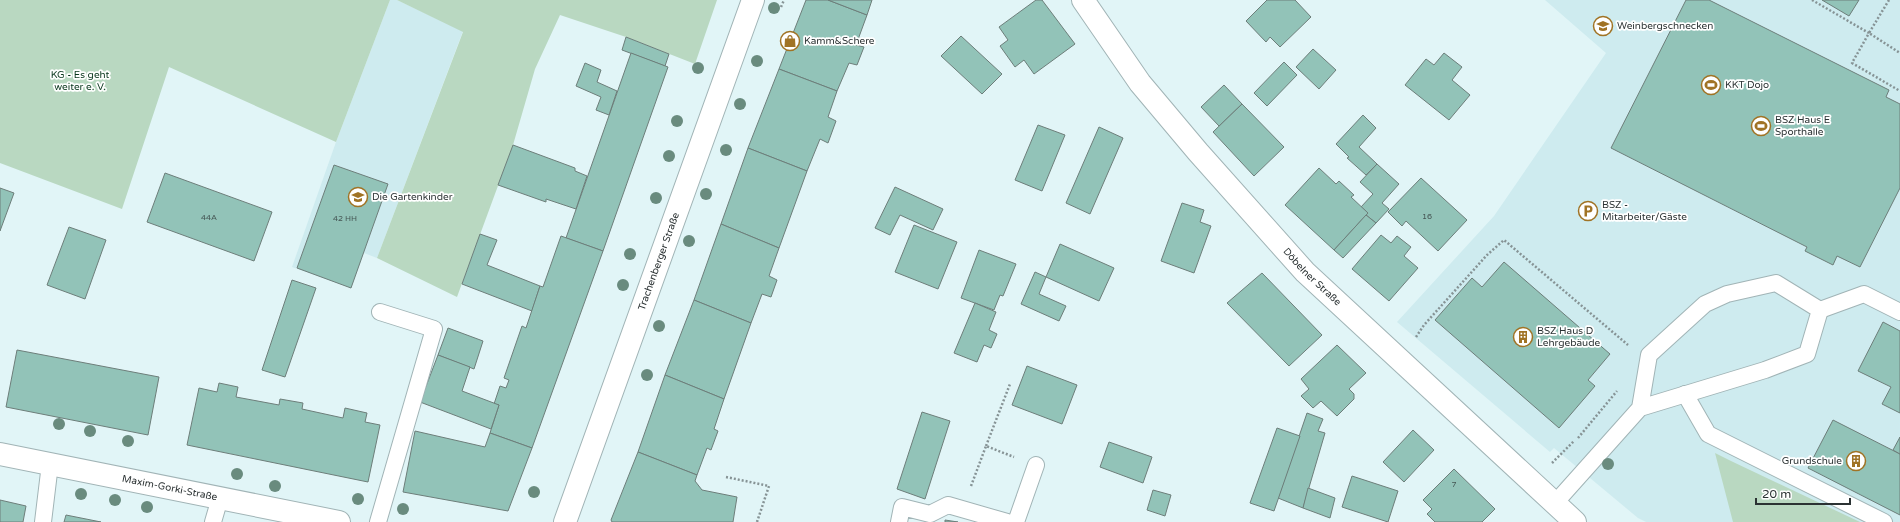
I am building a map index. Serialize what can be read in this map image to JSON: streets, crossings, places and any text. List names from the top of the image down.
{
  "streets": {
    "street": ["Trachenberger Straße", "Döbelner Straße", "Maxim-Gorki-Straße"]
  },
  "parks": ["KG - Es geht weiter e. V."],
  "places": {
    "school or university": ["Weinbergschnecken", "Die Gartenkinder"],
    "shop": ["Kamm&Schere"],
    "sports": ["KKT Dojo", "BSZ Haus E Sporthalle"],
    "parking": ["BSZ - Mitarbeiter/Gäste"],
    "building": ["BSZ Haus D Lehrgebäude", "Grundschule"]
  },
  "house_numbers": [
    "16",
    "44A",
    "42 HH",
    "7"
  ],
  "scale_bar": "20 m"
}
